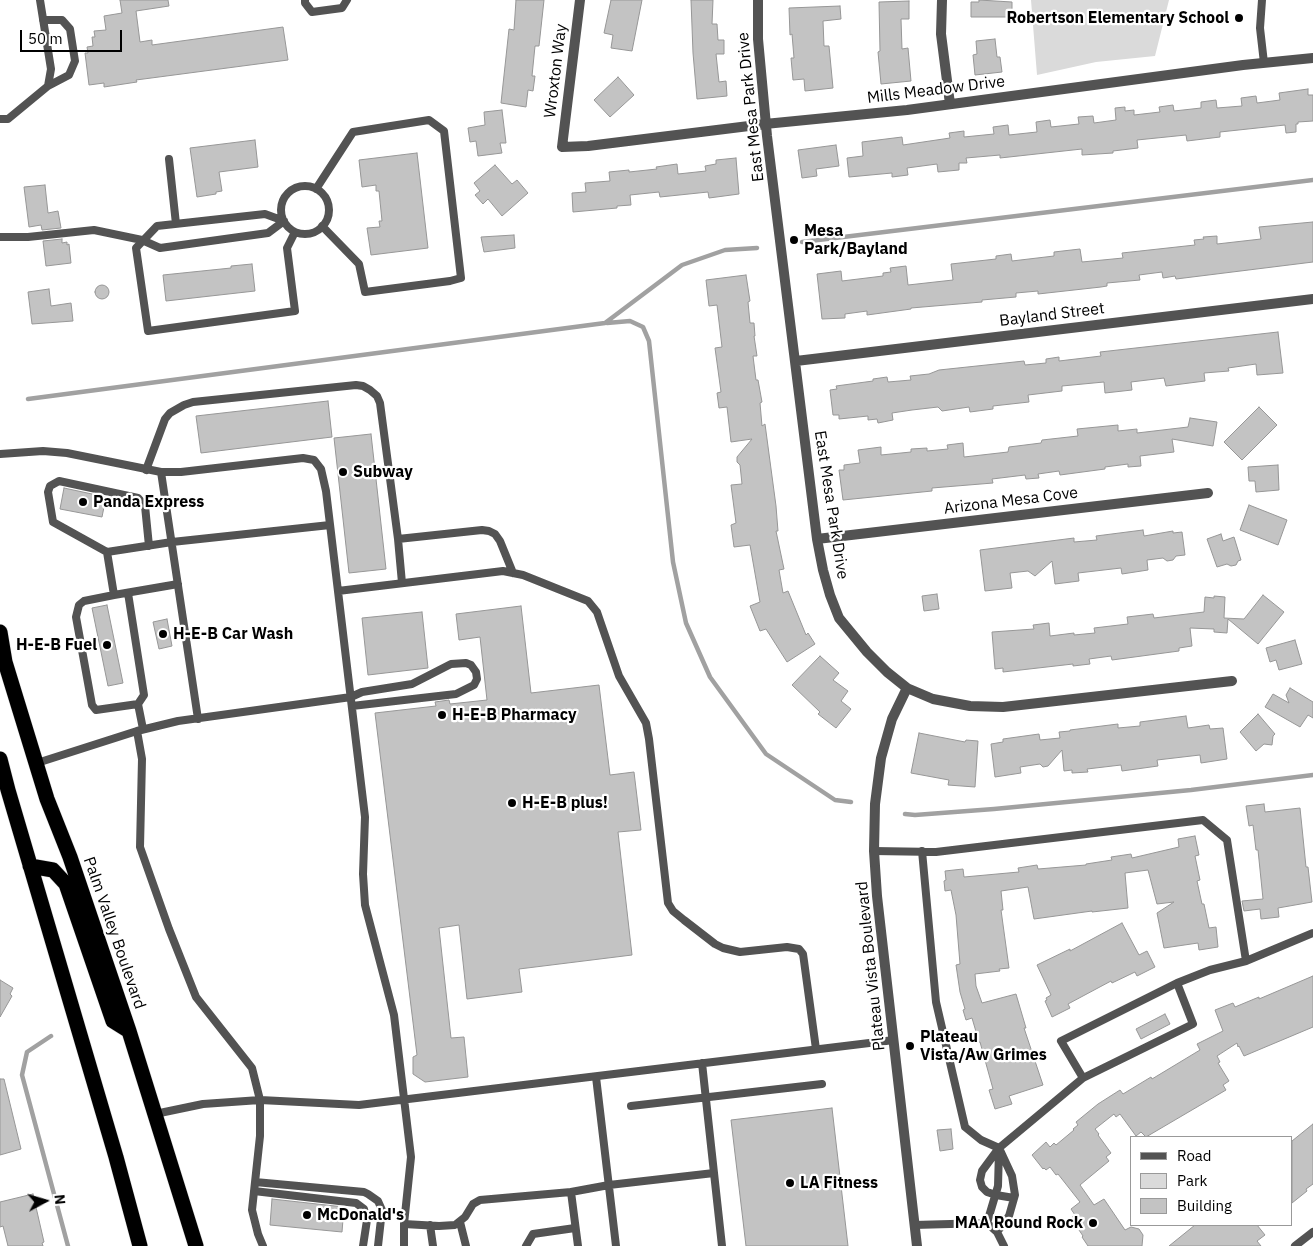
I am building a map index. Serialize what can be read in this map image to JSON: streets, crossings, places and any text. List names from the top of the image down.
{
  "streets": {
    "highway": ["Palm Valley Boulevard"],
    "street": [
      "Wroxton Way",
      "Mills Meadow Drive",
      "East Mesa Park Drive",
      "Bayland Street",
      "Arizona Mesa Cove",
      "Plateau Vista Boulevard"
    ]
  },
  "crossings": [
    ["Wroxton Way", "Mills Meadow Drive"],
    ["Mills Meadow Drive", "East Mesa Park Drive"],
    ["East Mesa Park Drive", "Bayland Street"],
    ["East Mesa Park Drive", "Arizona Mesa Cove"],
    ["East Mesa Park Drive", "Plateau Vista Boulevard"]
  ],
  "places": [
    "Robertson Elementary School",
    "Mesa Park/Bayland",
    "Subway",
    "Panda Express",
    "H-E-B Car Wash",
    "H-E-B Fuel",
    "H-E-B Pharmacy",
    "H-E-B plus!",
    "Plateau Vista/Aw Grimes",
    "LA Fitness",
    "McDonald's",
    "MAA Round Rock"
  ],
  "legend": ["Road", "Park", "Building"],
  "scale_bar": "50 m",
  "north": "right"
}
